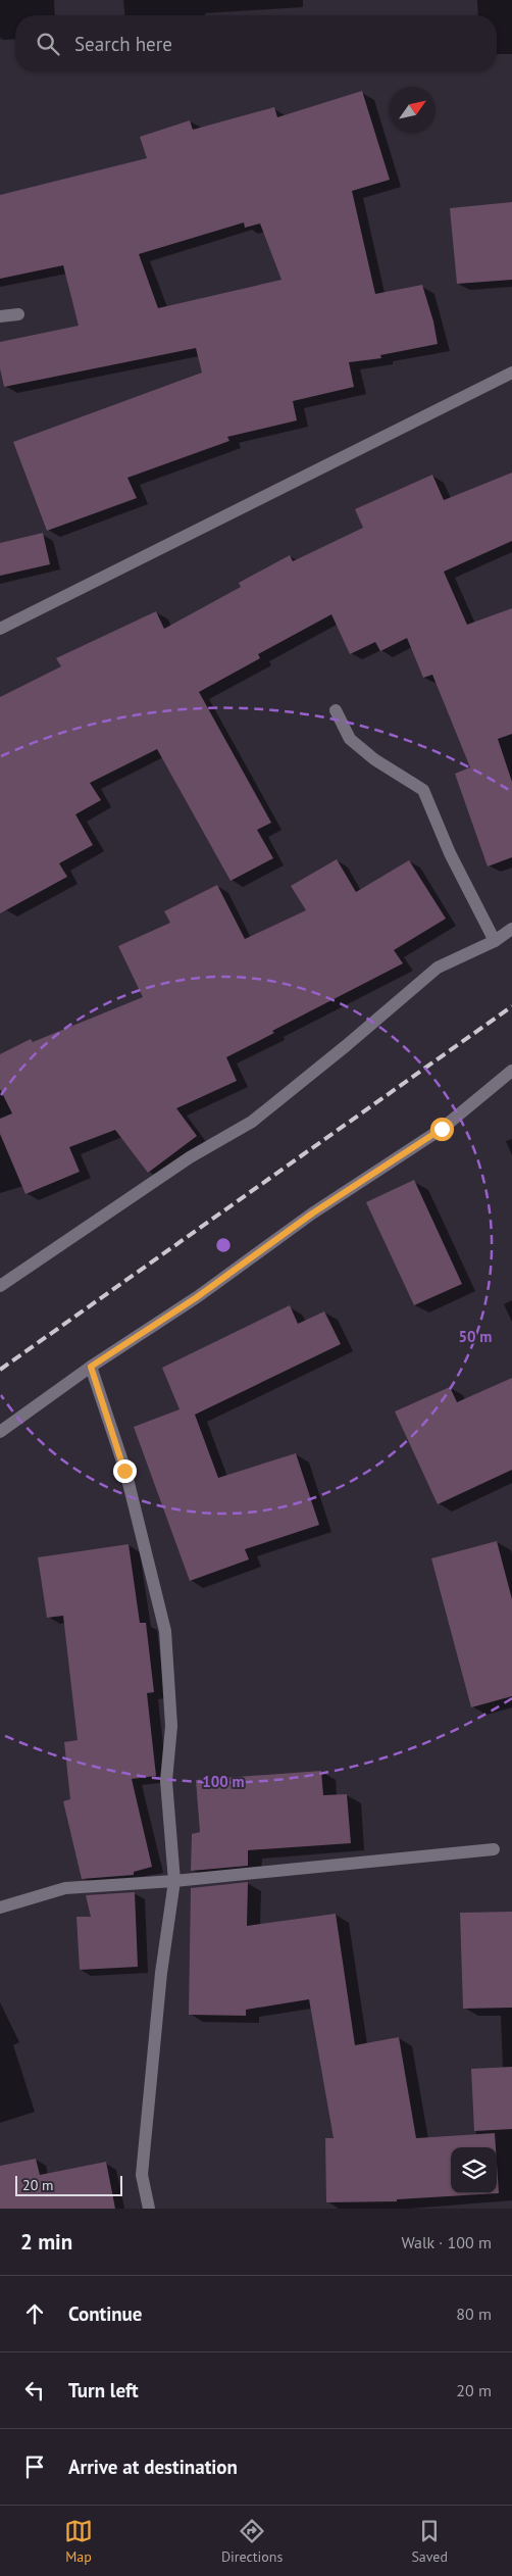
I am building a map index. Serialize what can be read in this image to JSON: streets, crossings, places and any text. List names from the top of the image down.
{
  "scale_bar": "20 m",
  "north": "top right",
  "page": {
    "search": "Search here",
    "scale": "20 m",
    "heading": ["2 min", "Walk · 100 m"],
    "list": [
      ["Continue", "80 m"],
      ["Turn left", "20 m"],
      "Arrive at destination"
    ],
    "nav": ["Map", "Directions", "Saved"]
  },
  "rings": ["50 m", "100 m"]
}
